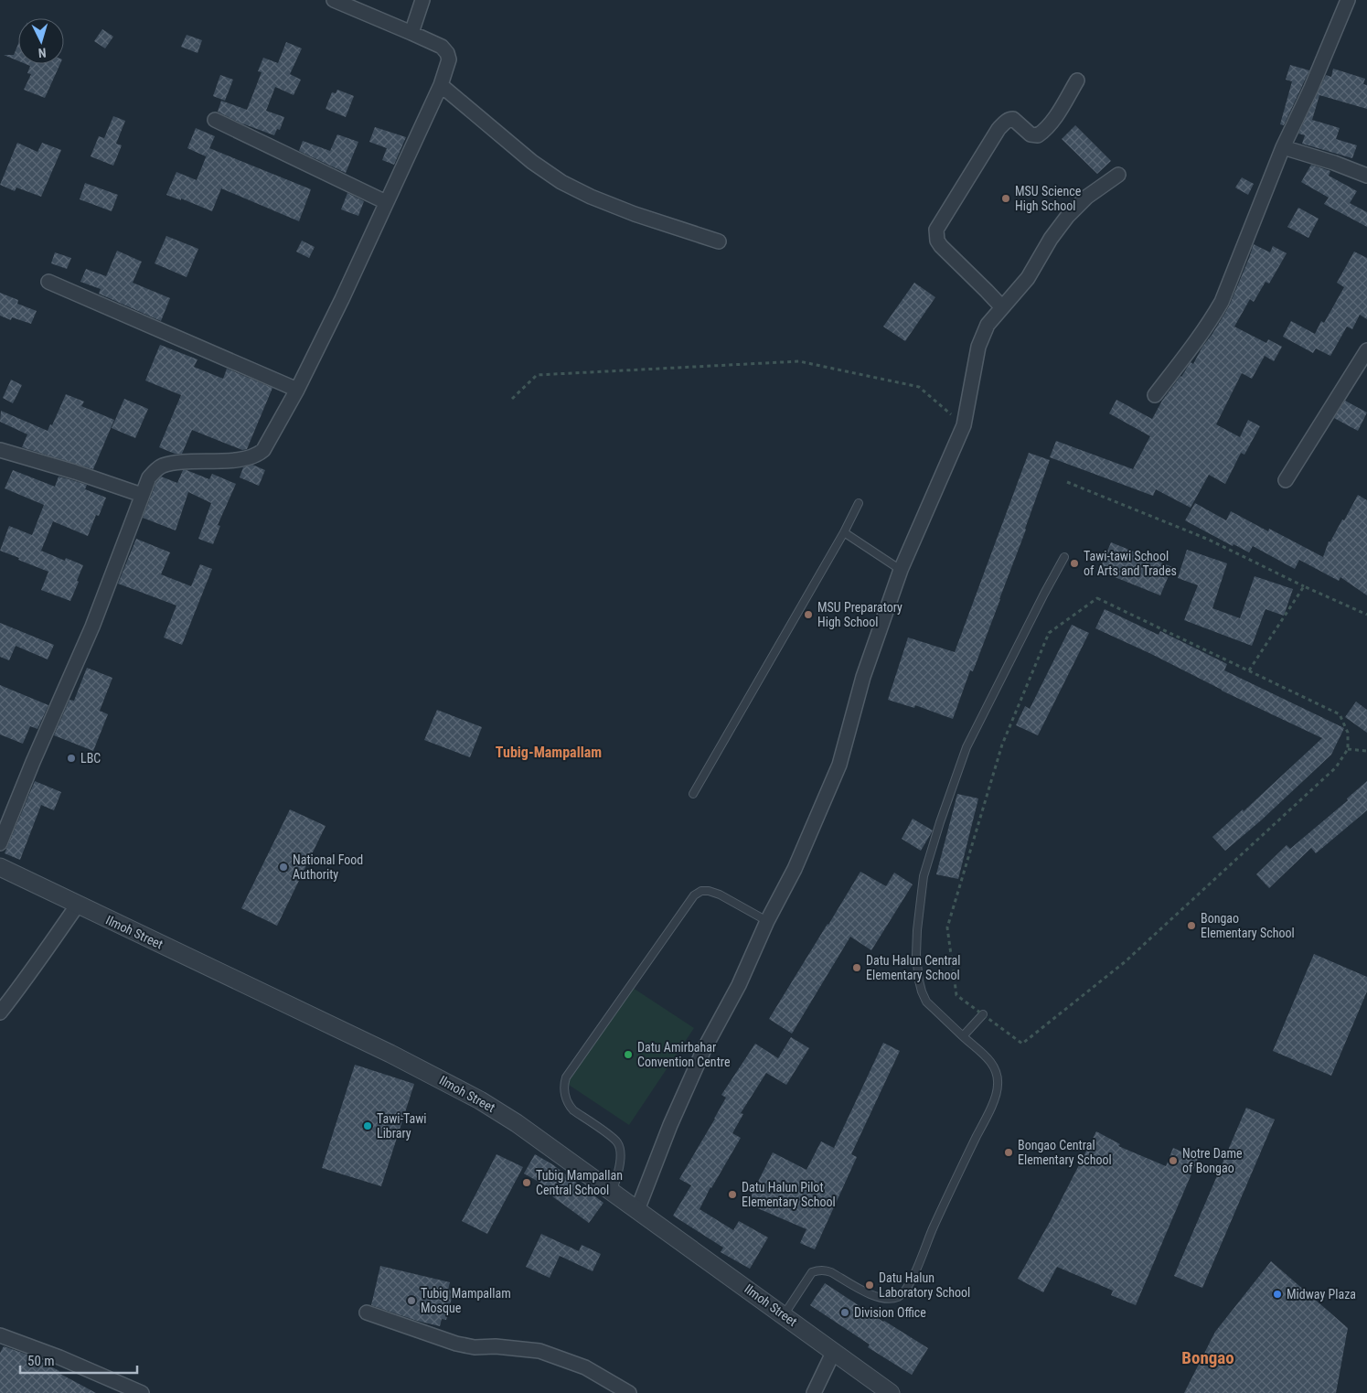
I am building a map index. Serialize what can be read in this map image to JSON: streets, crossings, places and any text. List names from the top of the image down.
{
  "streets": {
    "street": ["Ilmoh Street"]
  },
  "districts": ["Tubig-Mampallam", "Bongao"],
  "places": [
    "MSU Science High School",
    "Tawi-tawi School of Arts and Trades",
    "MSU Preparatory High School",
    "LBC",
    "National Food Authority",
    "Bongao Elementary School",
    "Datu Halun Central Elementary School",
    "Datu Amirbahar Convention Centre",
    "Tawi-Tawi Library",
    "Bongao Central Elementary School",
    "Notre Dame of Bongao",
    "Tubig Mampallan Central School",
    "Datu Halun Pilot Elementary School",
    "Datu Halun Laboratory School",
    "Midway Plaza",
    "Tubig Mampallam Mosque",
    "Division Office"
  ],
  "scale_bar": "50 m",
  "north": "bottom"
}
